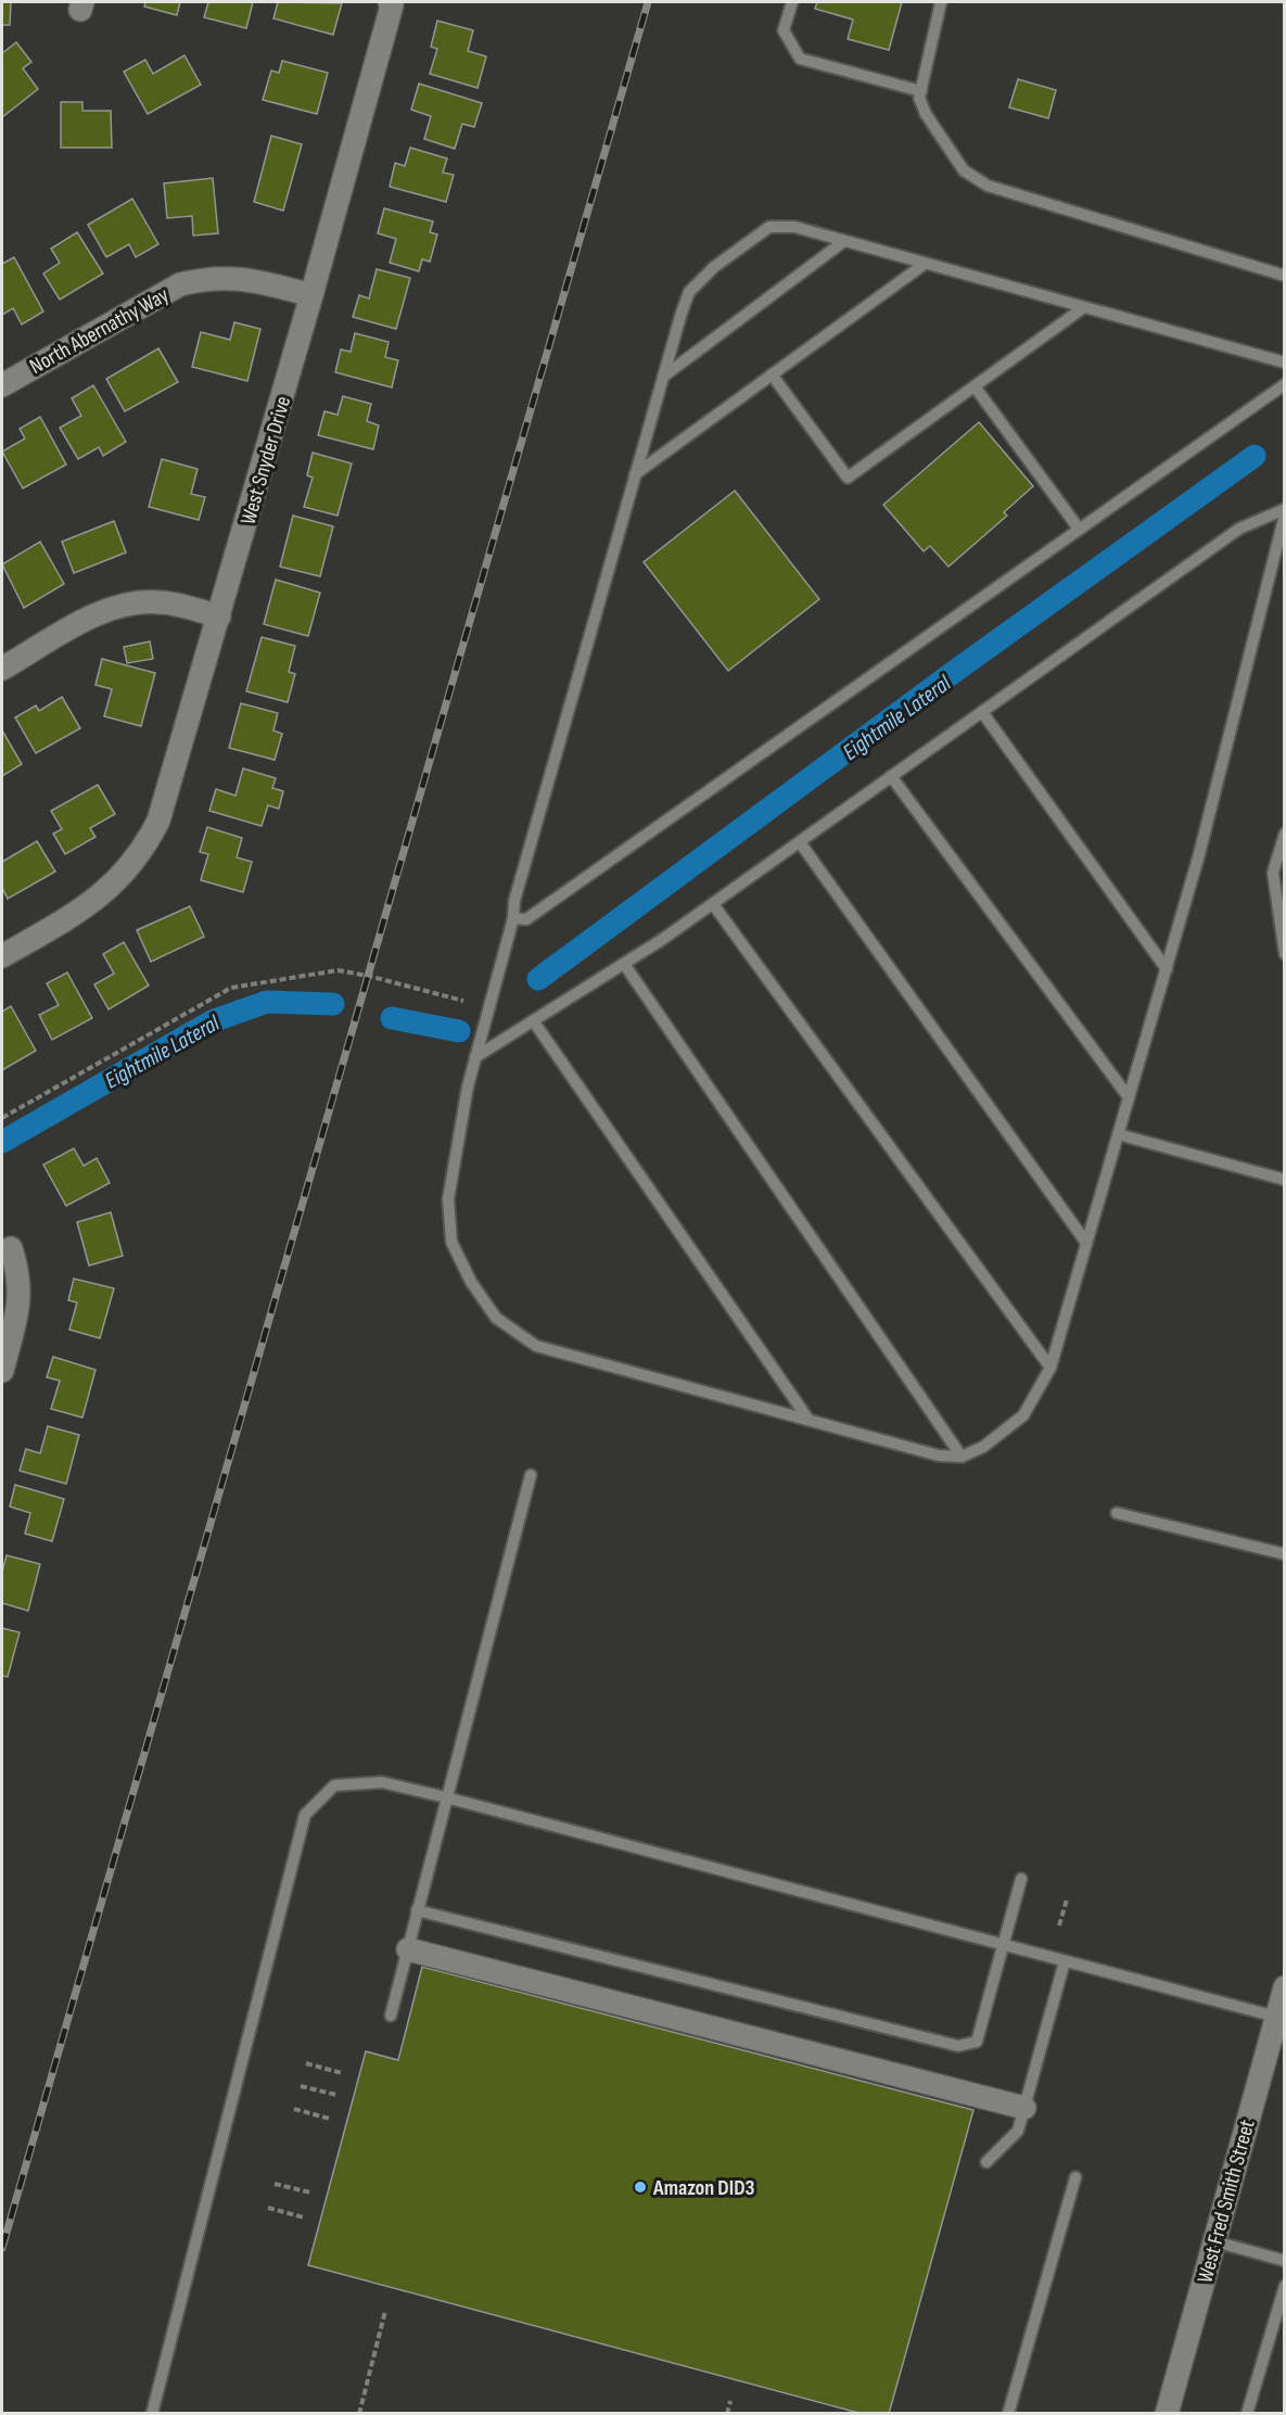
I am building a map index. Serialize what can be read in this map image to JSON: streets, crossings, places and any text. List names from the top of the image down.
{
  "streets": {
    "street": ["North Abernathy Way", "West Snyder Drive", "West Fred Smith Street"]
  },
  "crossings": [
    ["North Abernathy Way", "West Snyder Drive"]
  ],
  "water": ["Eightmile Lateral"],
  "places": ["Amazon DID3"]
}
